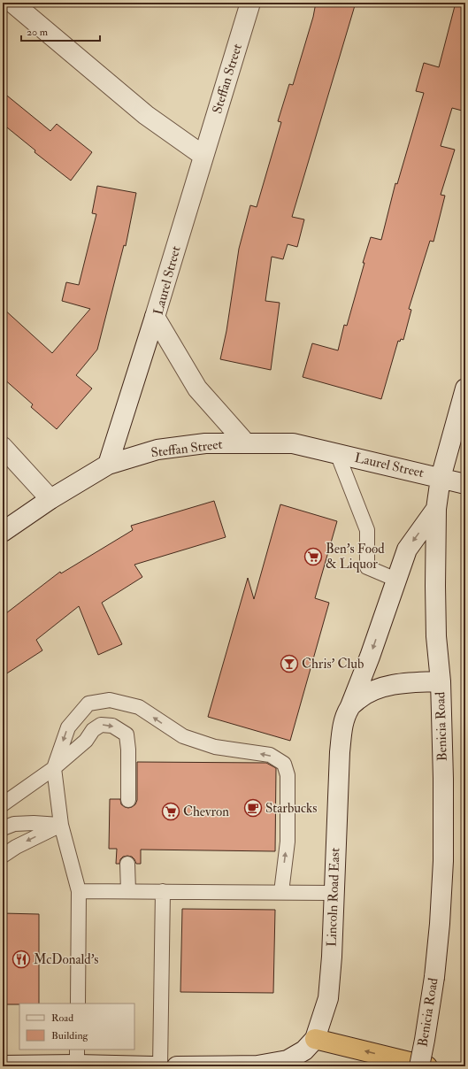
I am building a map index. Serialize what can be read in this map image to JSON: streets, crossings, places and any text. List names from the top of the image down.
{
  "streets": {
    "street": [
      "Steffan Street",
      "Laurel Street",
      "Benicia Road",
      "Lincoln Road East"
    ]
  },
  "crossings": [
    ["Steffan Street", "Laurel Street"],
    ["Laurel Street", "Benicia Road"],
    ["Benicia Road", "Lincoln Road East"]
  ],
  "places": {
    "supermarket": ["Ben's Food & Liquor", "Chevron"],
    "bar": ["Chris' Club"],
    "cafe": ["Starbucks"],
    "restaurant": ["McDonald's"]
  },
  "legend": ["Road", "Building"],
  "scale_bar": "20 m"
}
